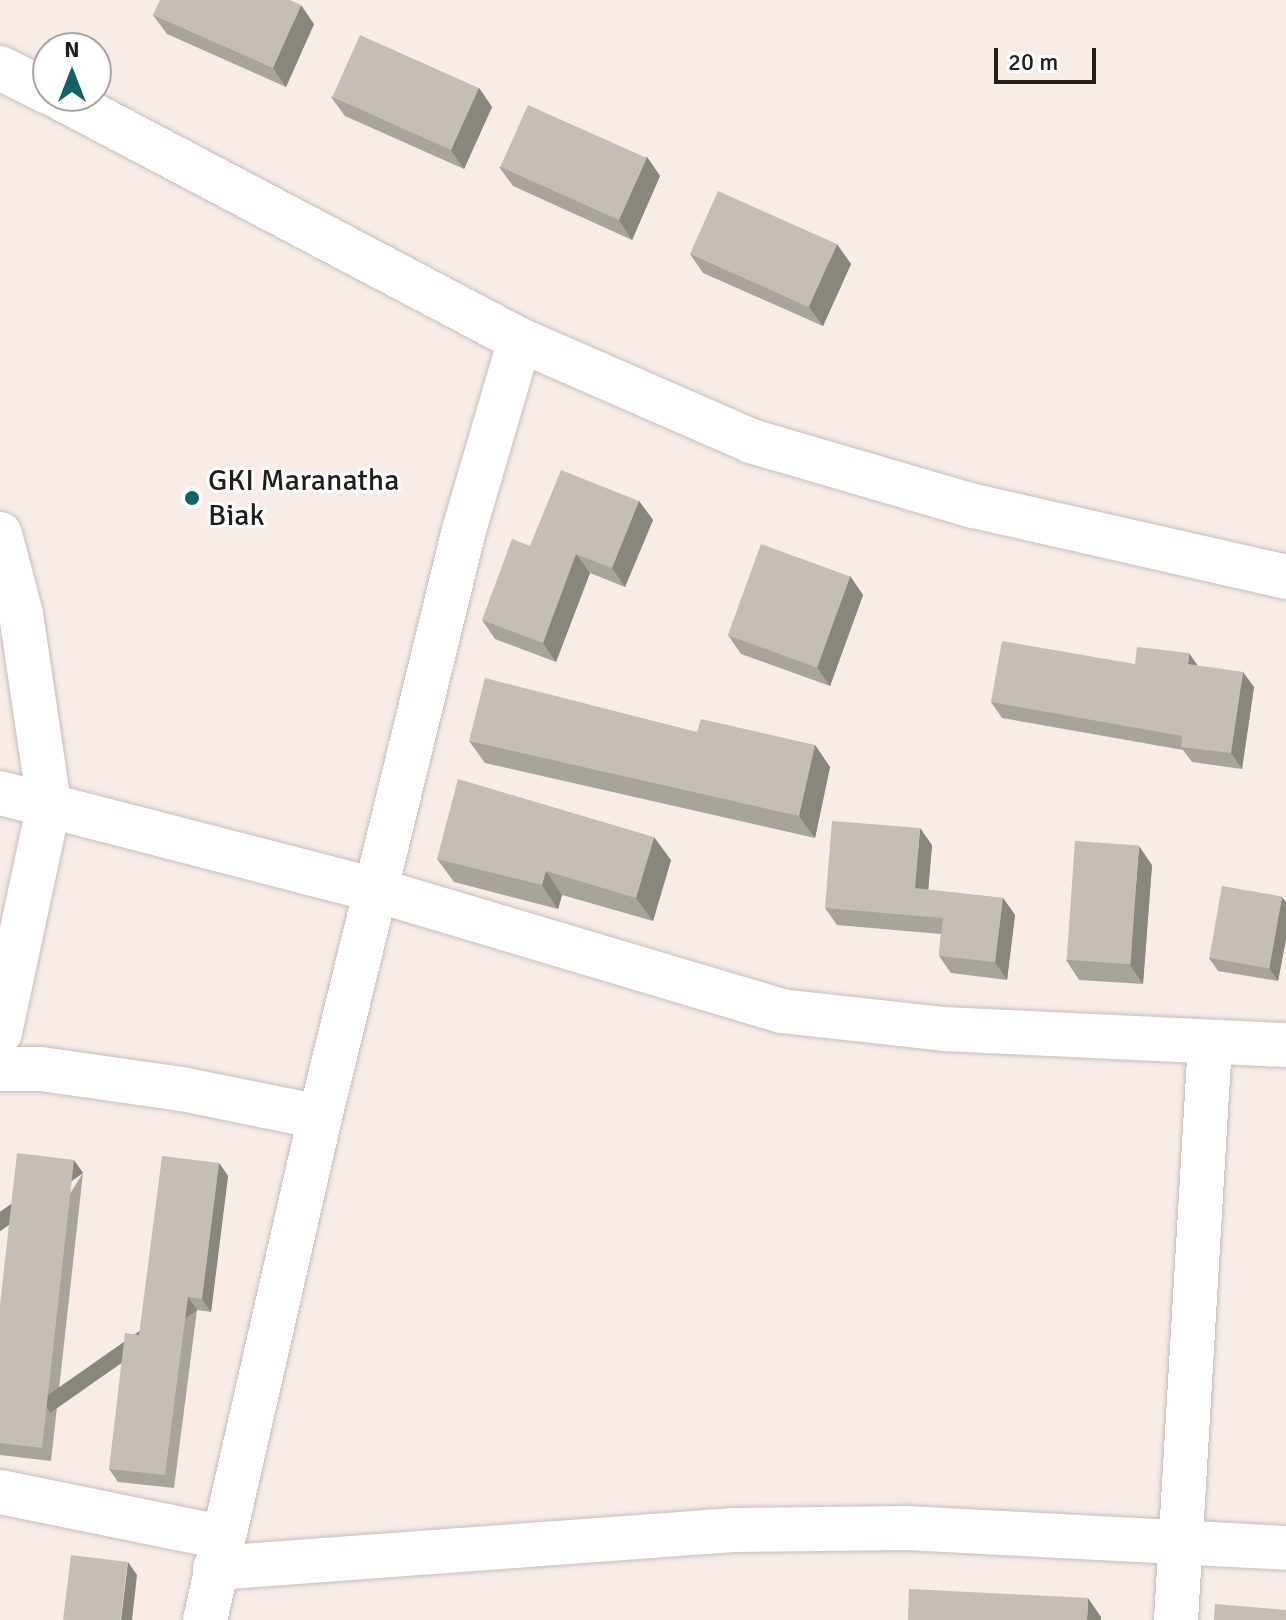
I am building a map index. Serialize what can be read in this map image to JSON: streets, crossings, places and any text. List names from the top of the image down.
{
  "places": ["GKI Maranatha Biak"],
  "scale_bar": "20 m",
  "north": "top"
}
